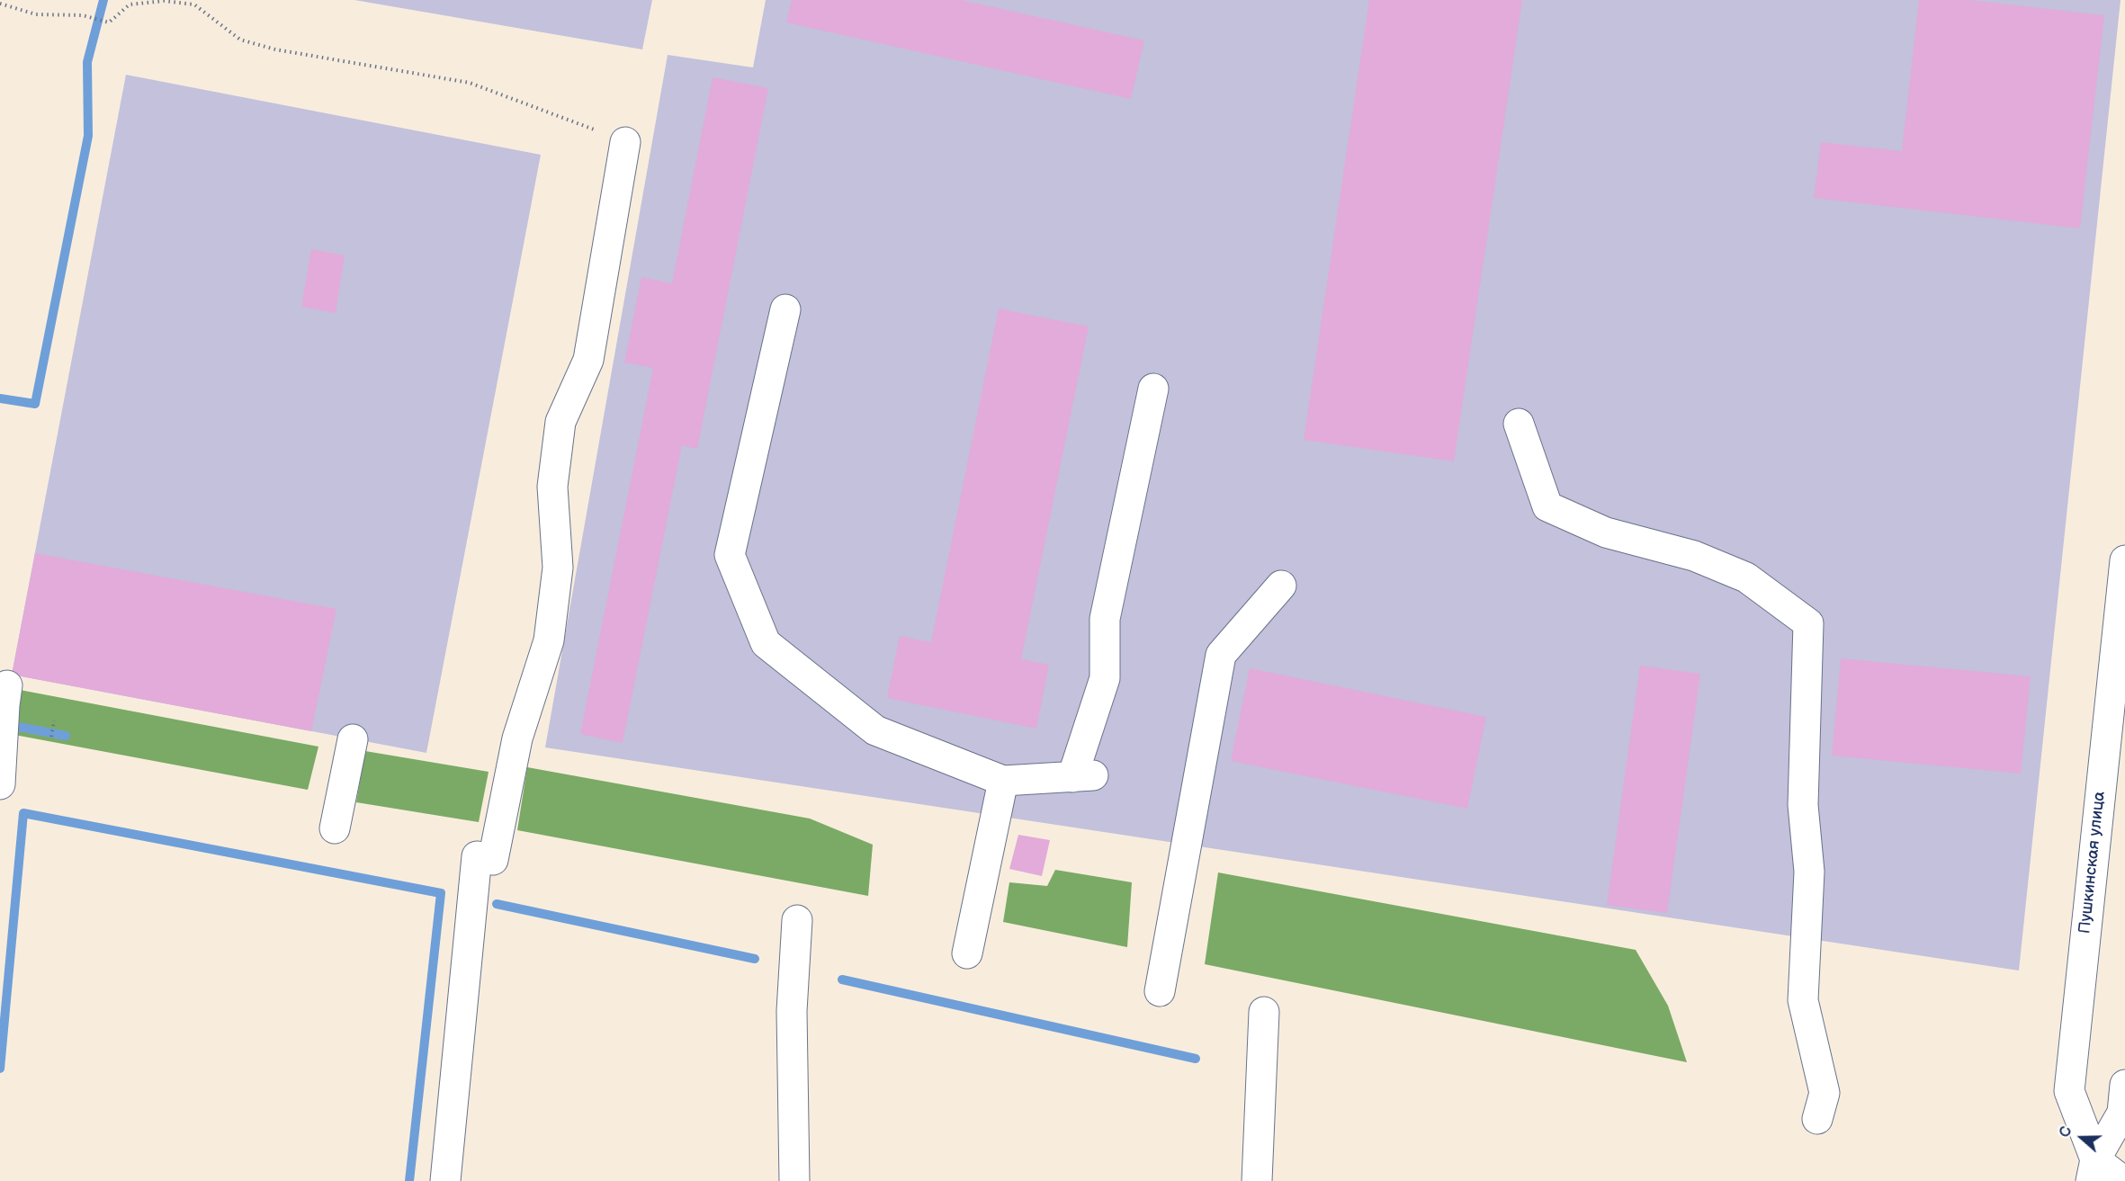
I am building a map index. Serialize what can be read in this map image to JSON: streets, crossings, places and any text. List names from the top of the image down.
{
  "streets": {
    "street": ["Пушкинская улица"]
  },
  "north": "left"
}
